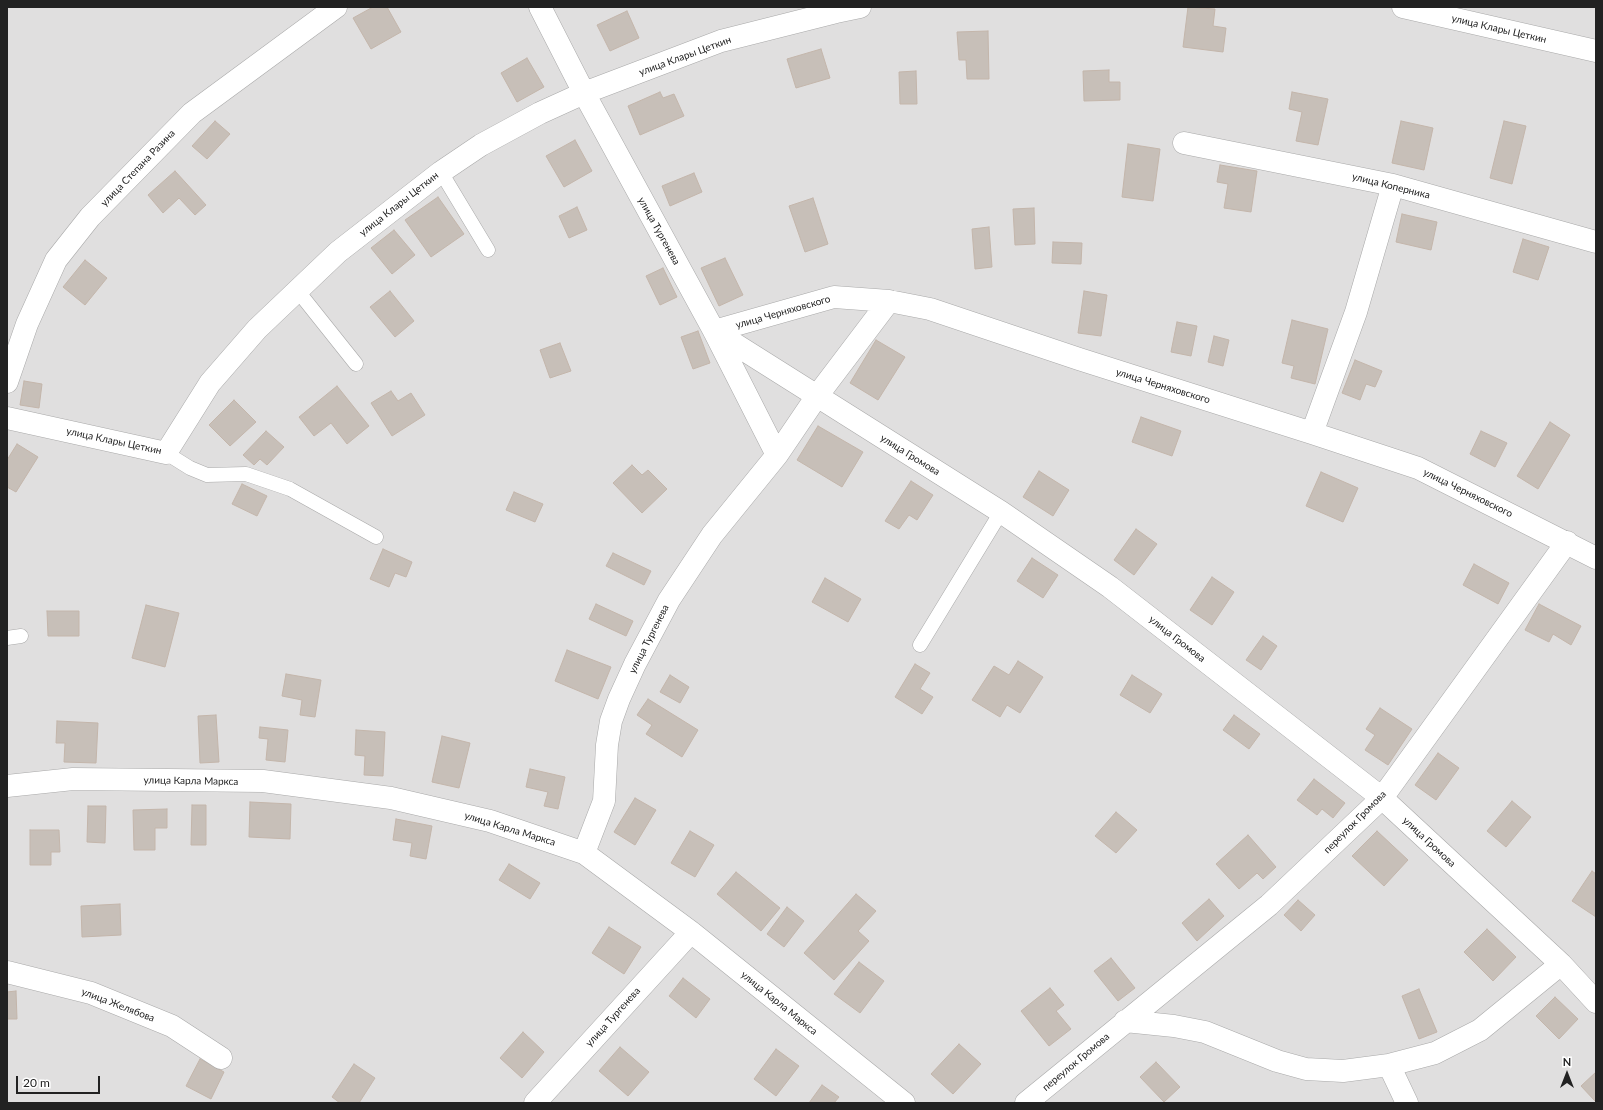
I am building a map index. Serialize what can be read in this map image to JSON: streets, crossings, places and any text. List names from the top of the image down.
{
  "streets": {
    "street": [
      "улица Клары Цеткин",
      "улица Степана Разина",
      "улица Коперника",
      "улица Тургенева",
      "улица Черняховского",
      "улица Громова",
      "улица Карла Маркса",
      "переулок Громова",
      "улица Желябова"
    ]
  },
  "crossings": [
    ["улица Клары Цеткин", "улица Тургенева"],
    ["улица Тургенева", "улица Черняховского"],
    ["улица Тургенева", "улица Громова"],
    ["улица Тургенева", "улица Карла Маркса"],
    ["улица Черняховского", "улица Громова"],
    ["улица Черняховского", "переулок Громова"],
    ["улица Громова", "переулок Громова"]
  ],
  "scale_bar": "20 m",
  "north": "top"
}
